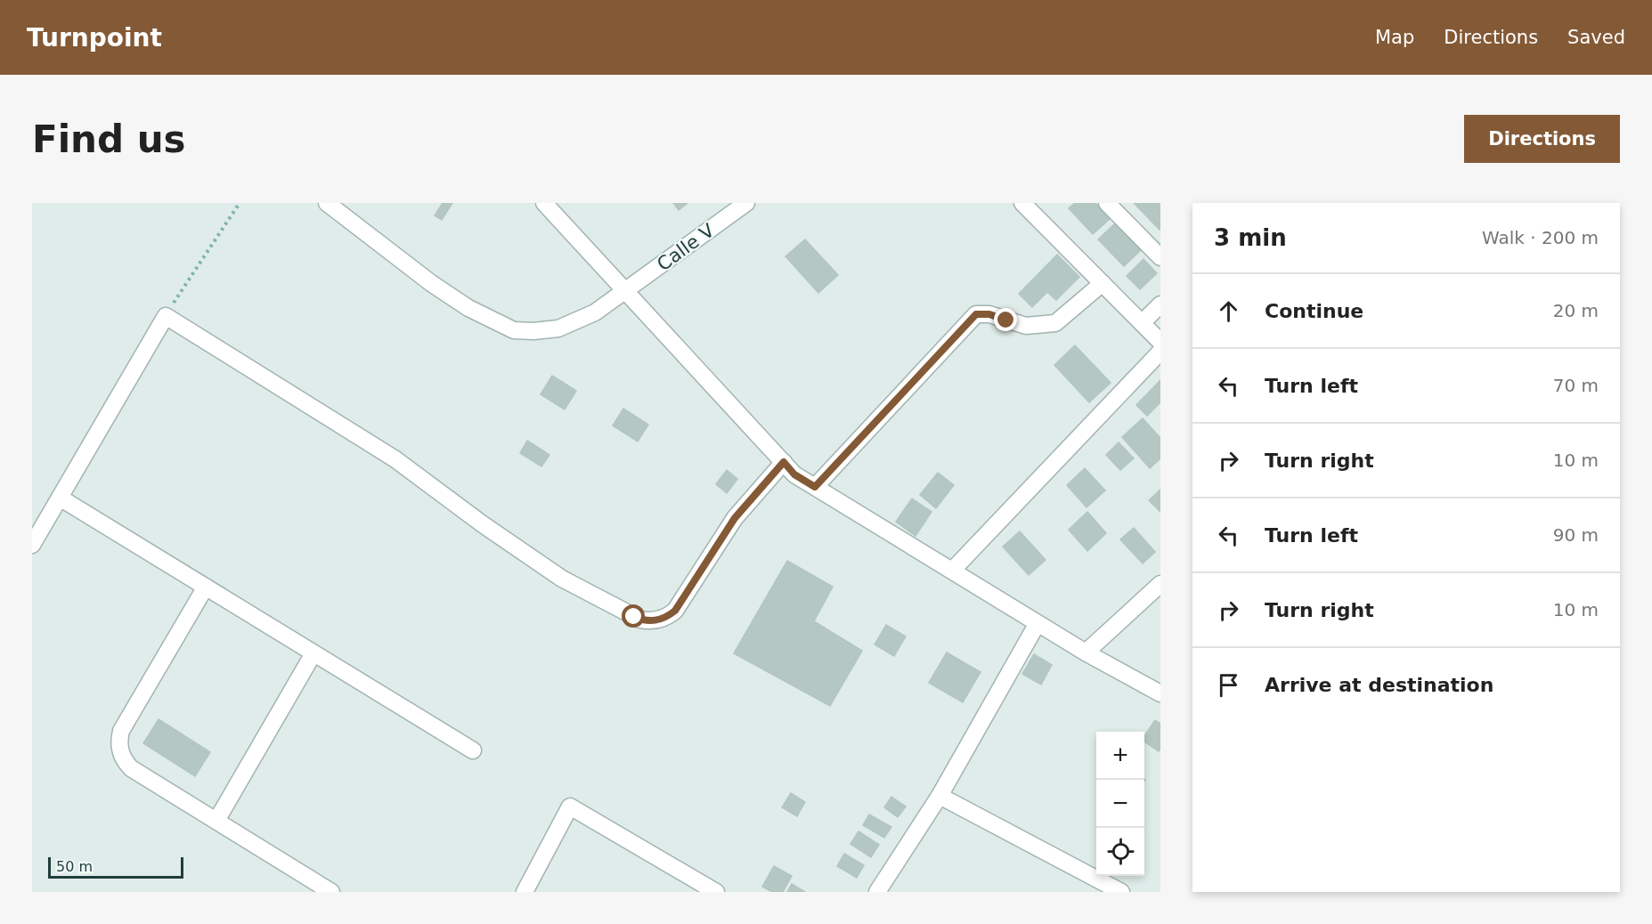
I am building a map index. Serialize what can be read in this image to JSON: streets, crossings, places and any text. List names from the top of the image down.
{
  "streets": {
    "street": ["Calle V"]
  },
  "scale_bar": "50 m",
  "page": {
    "header": "Turnpoint",
    "nav": ["Map", "Directions", "Saved"],
    "buttons": "Directions",
    "title": "Find us",
    "heading": ["3 min", "Walk · 200 m"],
    "list": [
      ["Continue", "20 m"],
      ["Turn left", "70 m"],
      ["Turn right", "10 m"],
      ["Turn left", "90 m"],
      ["Turn right", "10 m"],
      "Arrive at destination"
    ],
    "map_buttons": ["+", "−"],
    "scale": "50 m"
  }
}
